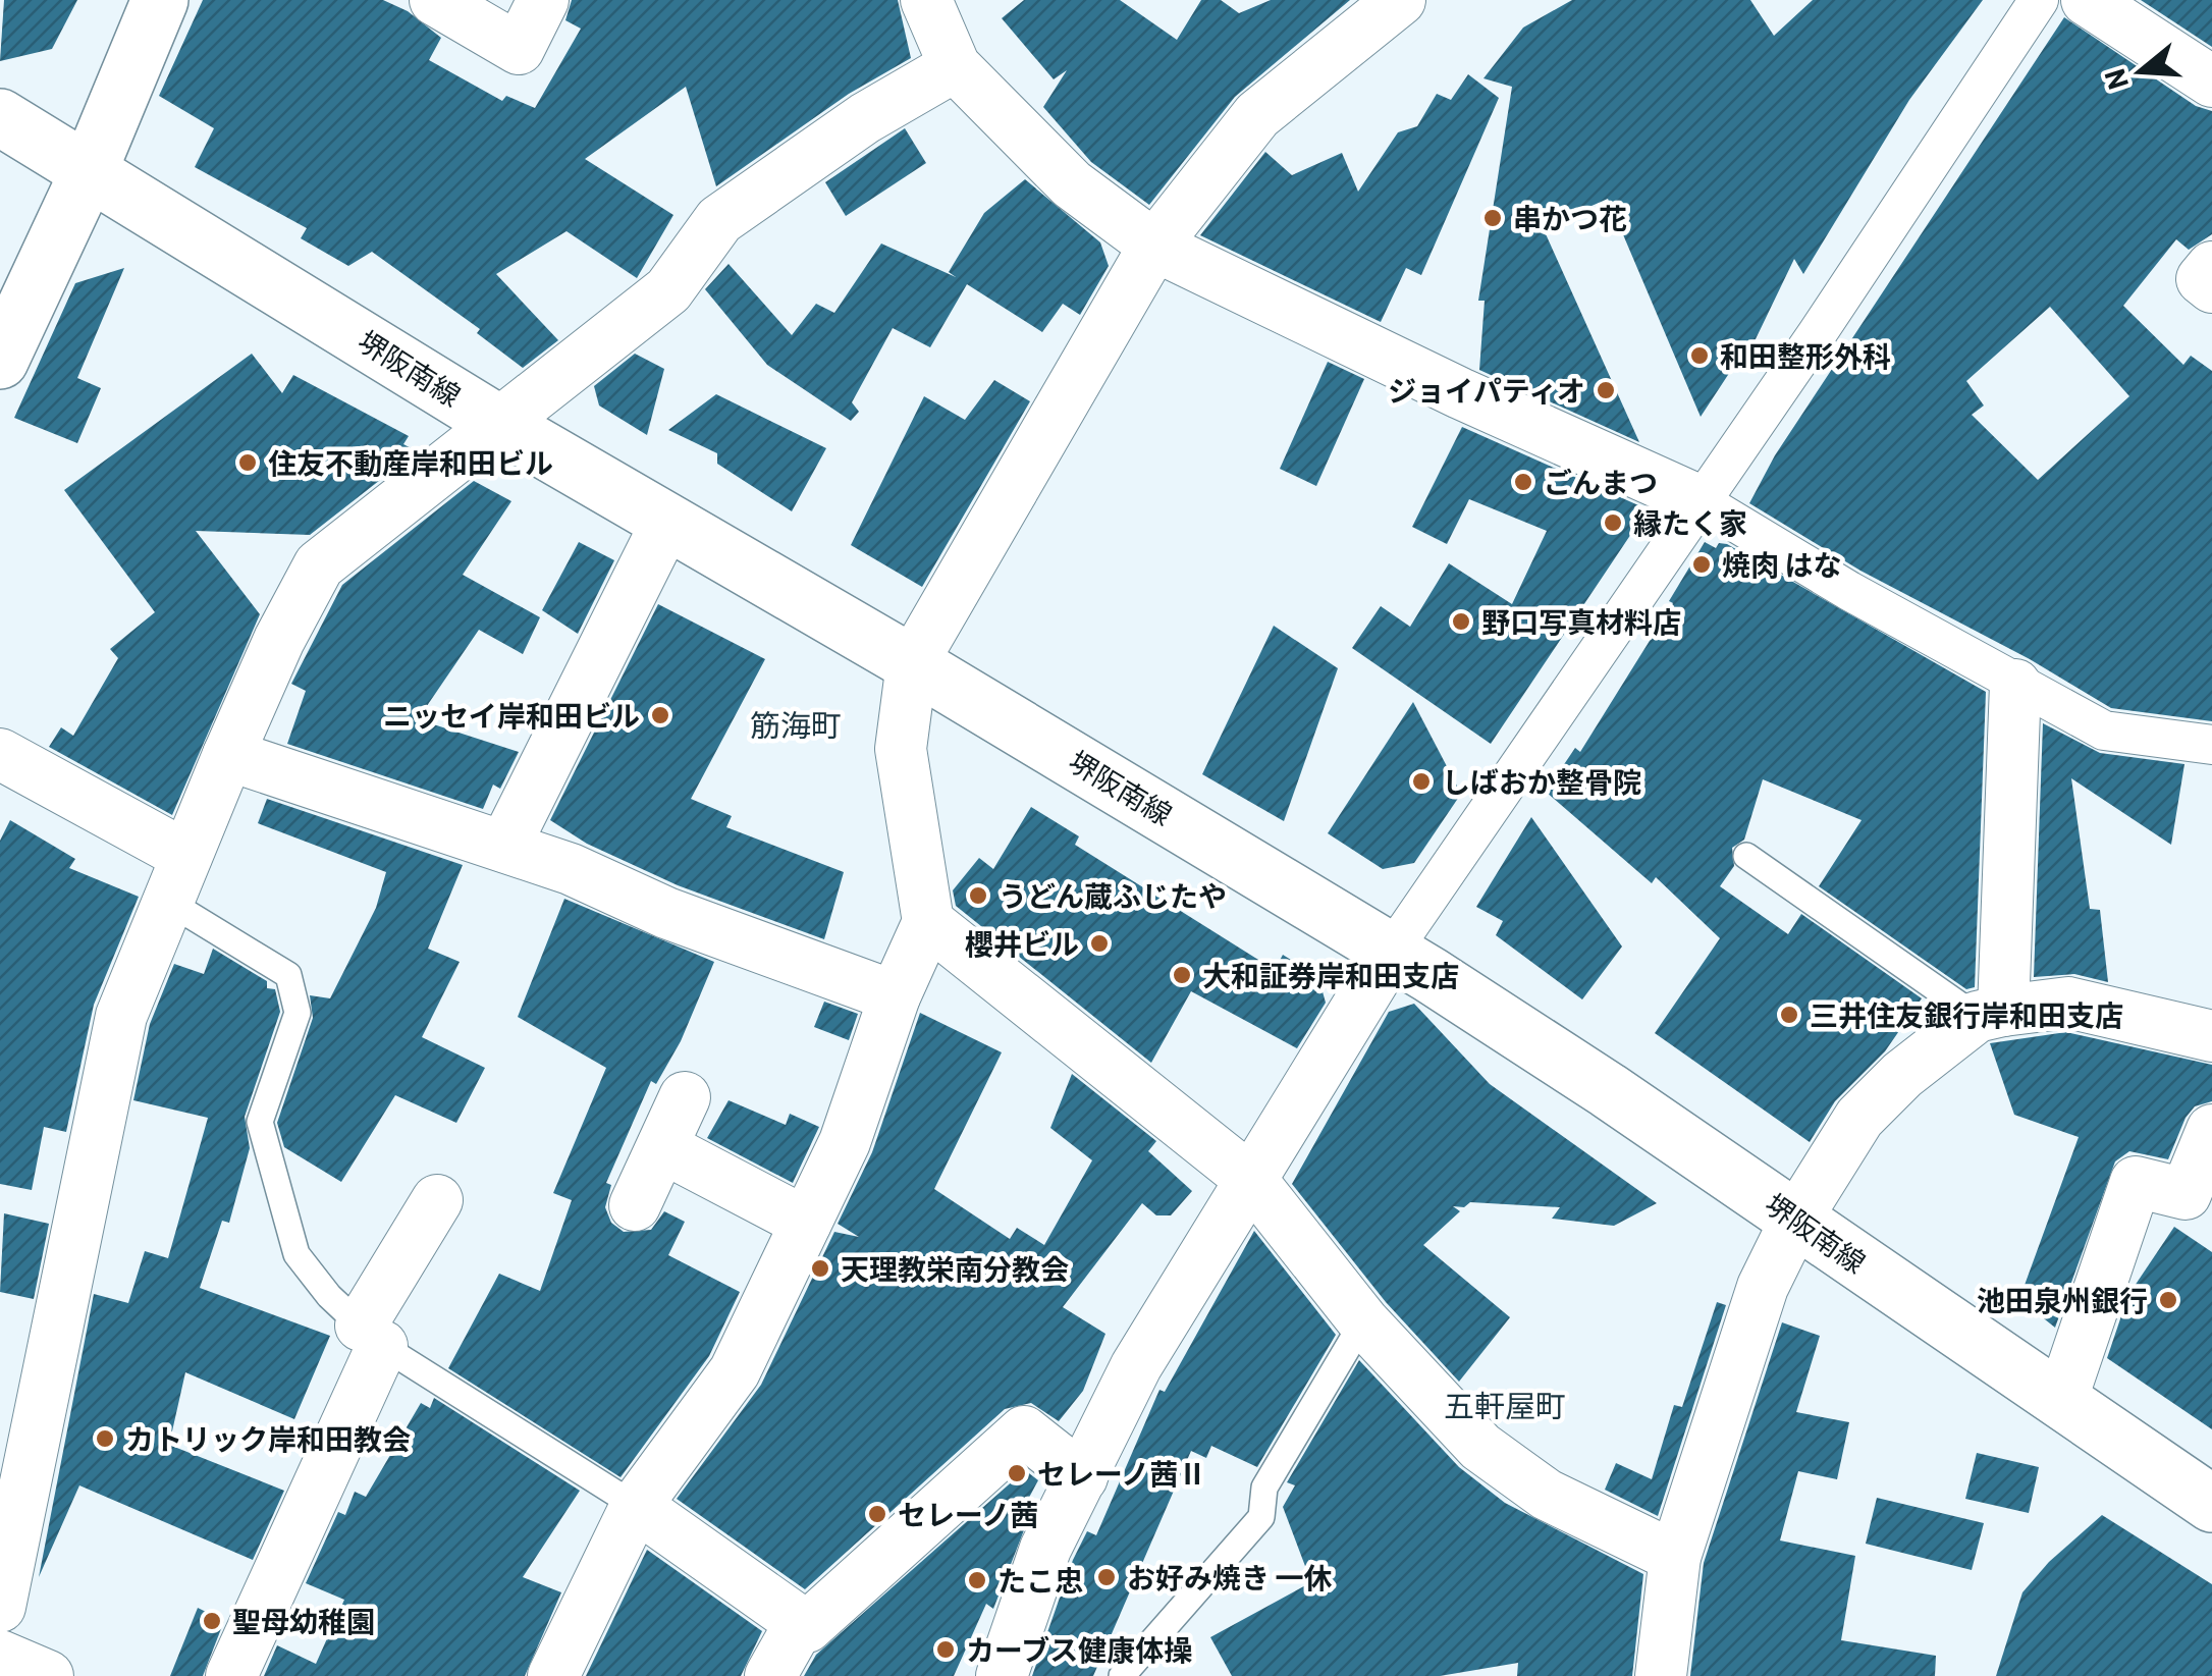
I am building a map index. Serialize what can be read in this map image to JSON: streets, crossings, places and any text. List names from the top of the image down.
{
  "streets": {
    "main road": ["堺阪南線"]
  },
  "districts": ["筋海町", "五軒屋町"],
  "places": [
    "串かつ花",
    "和田整形外科",
    "ジョイパティオ",
    "住友不動産岸和田ビル",
    "ごんまつ",
    "縁たく家",
    "焼肉 はな",
    "野口写真材料店",
    "ニッセイ岸和田ビル",
    "しばおか整骨院",
    "うどん蔵ふじたや",
    "櫻井ビル",
    "大和証券岸和田支店",
    "三井住友銀行岸和田支店",
    "天理教栄南分教会",
    "池田泉州銀行",
    "カトリック岸和田教会",
    "セレーノ茜Ⅱ",
    "セレーノ茜",
    "お好み焼き 一休",
    "たこ忠",
    "聖母幼稚園",
    "カーブス健康体操"
  ],
  "north": "left"
}
